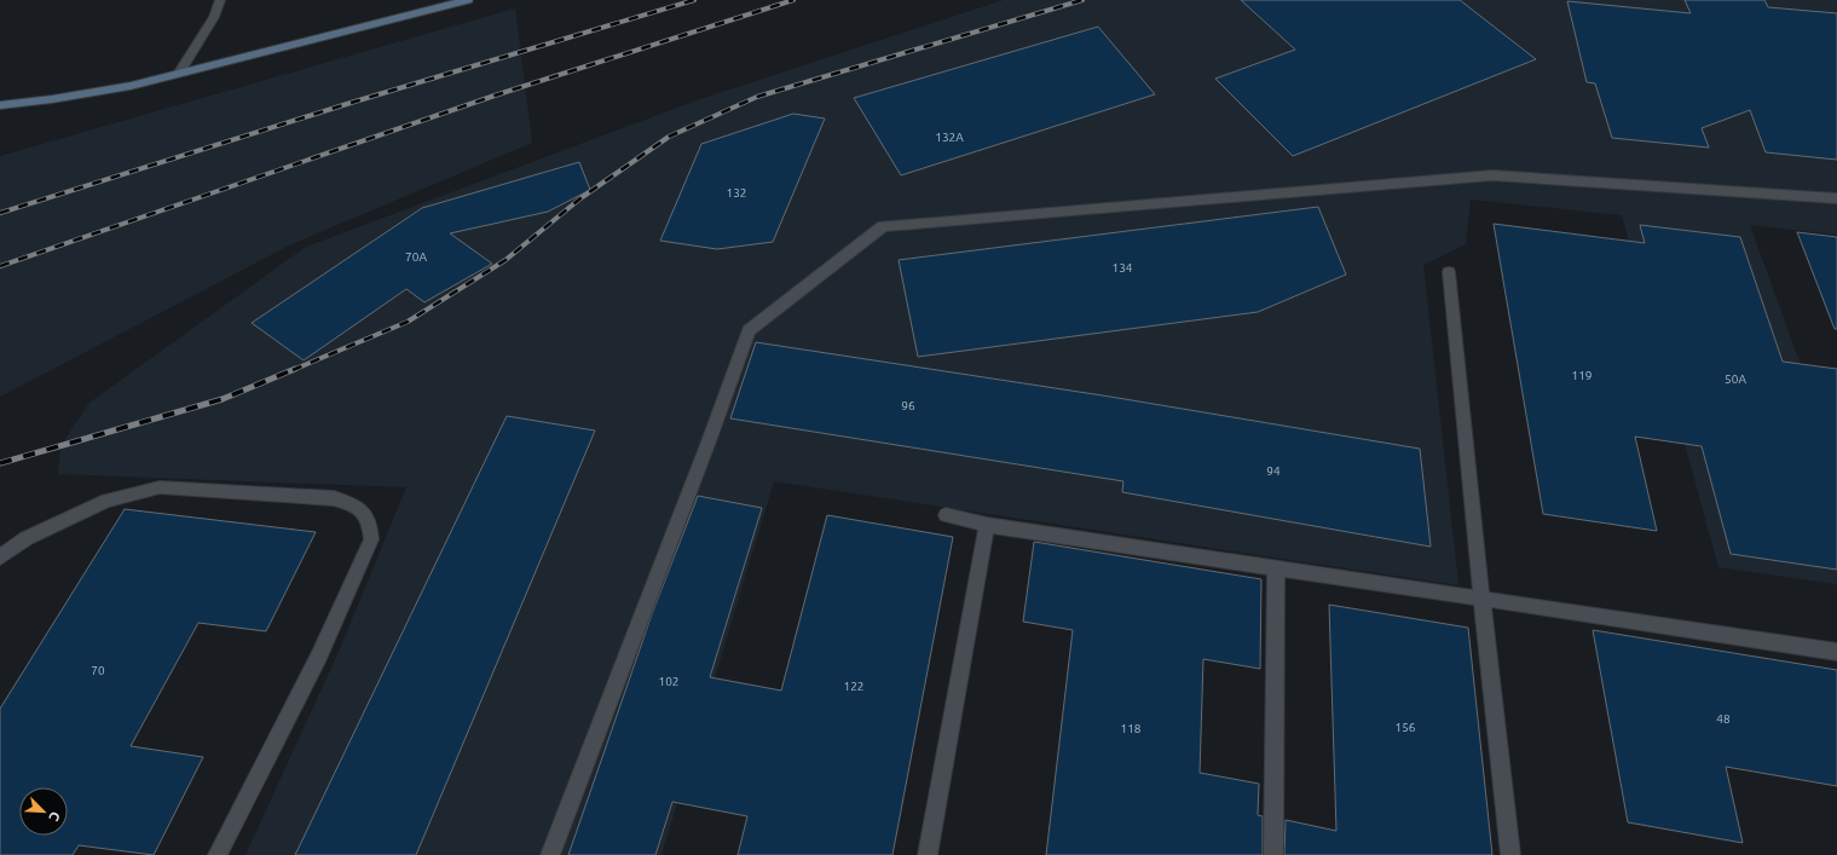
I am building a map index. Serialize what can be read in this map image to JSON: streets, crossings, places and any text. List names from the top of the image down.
{
  "house_numbers": [
    "132А",
    "132",
    "70А",
    "134",
    "119",
    "50А",
    "96",
    "94",
    "70",
    "102",
    "122",
    "48",
    "156",
    "118"
  ],
  "north": "bottom right"
}
